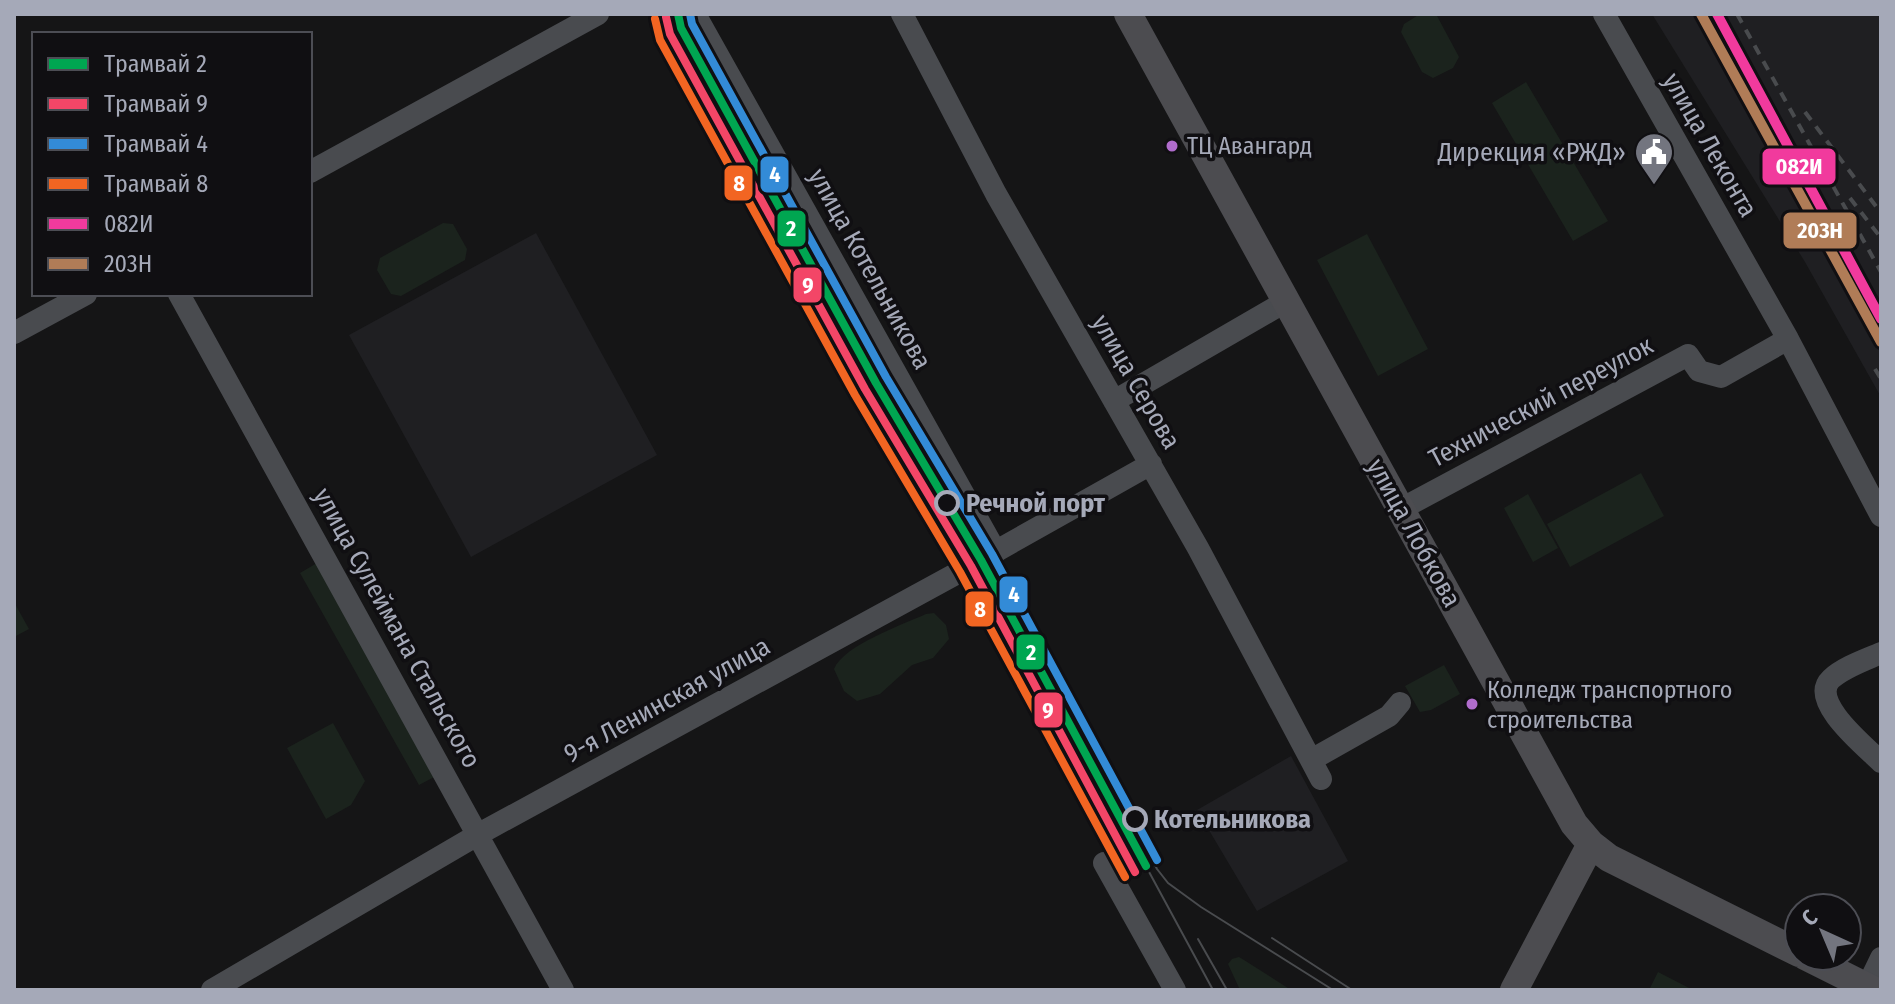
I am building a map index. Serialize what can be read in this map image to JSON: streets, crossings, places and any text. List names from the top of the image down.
{
  "streets": {
    "main road": ["улица Лобкова"],
    "street": [
      "улица Леконта",
      "улица Котельникова",
      "улица Серова",
      "Технический переулок",
      "улица Сулеймана Стальского",
      "9-я Ленинская улица"
    ]
  },
  "crossings": [
    ["улица Леконта", "Технический переулок"],
    ["улица Котельникова", "9-я Ленинская улица"],
    ["улица Серова", "9-я Ленинская улица"],
    ["Технический переулок", "улица Лобкова"],
    ["улица Сулеймана Стальского", "9-я Ленинская улица"]
  ],
  "places": {
    "other": [
      "ТЦ Авангард",
      "Речной порт",
      "Колледж транспортного строительства",
      "Котельникова"
    ],
    "public building": ["Дирекция «РЖД»"]
  },
  "lines": [
    "tram line 2",
    "tram line 4",
    "transit line 082И",
    "transit line 203Н",
    "tram line 9",
    "tram line 8"
  ],
  "legend": [
    "Трамвай 2",
    "Трамвай 9",
    "Трамвай 4",
    "Трамвай 8",
    "082И",
    "203Н"
  ],
  "north": "top left"
}
